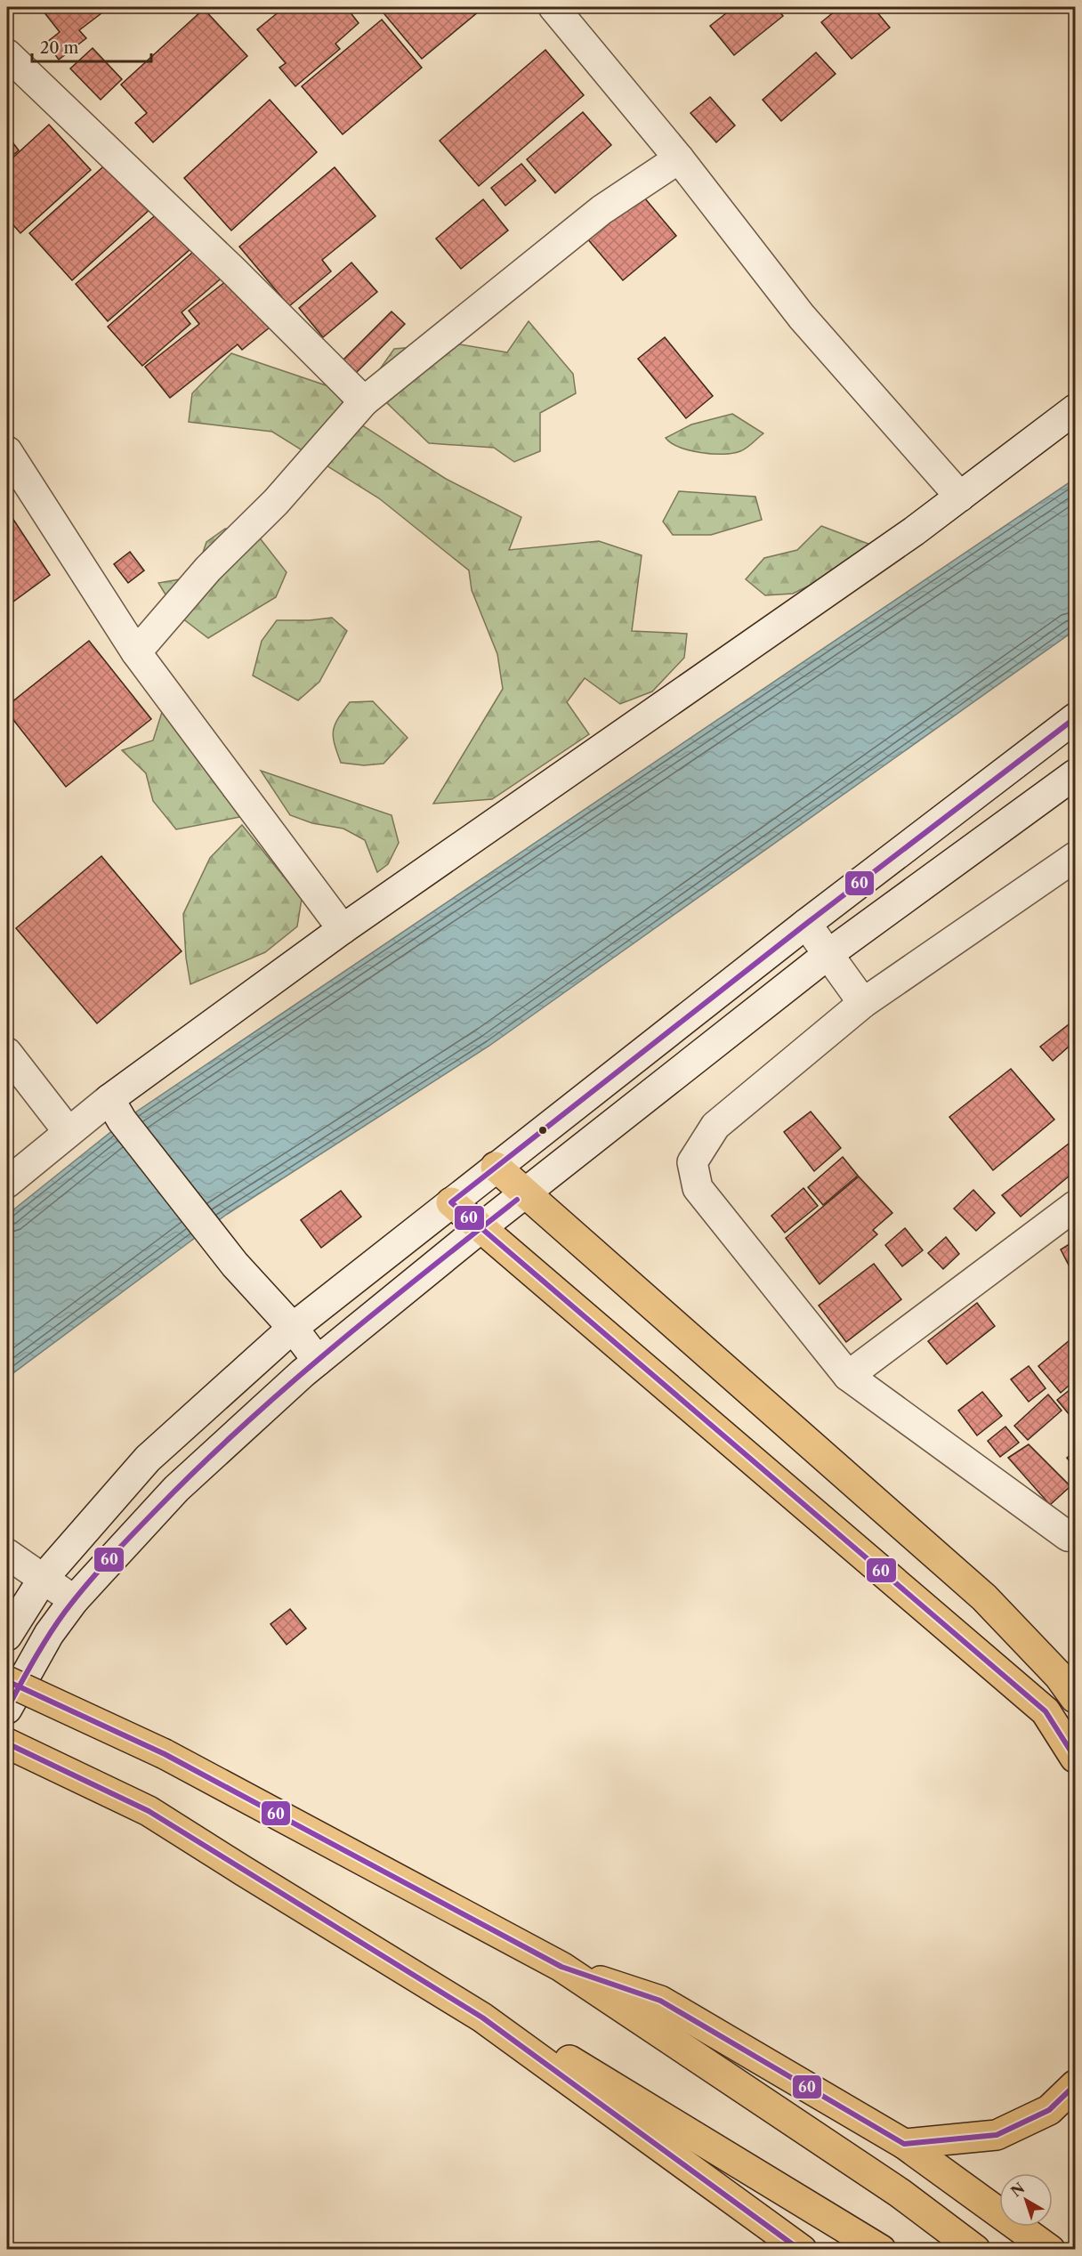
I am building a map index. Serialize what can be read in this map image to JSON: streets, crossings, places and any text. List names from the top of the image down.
{
  "lines": ["transit line 60"],
  "scale_bar": "20 m",
  "north": "top left"
}
